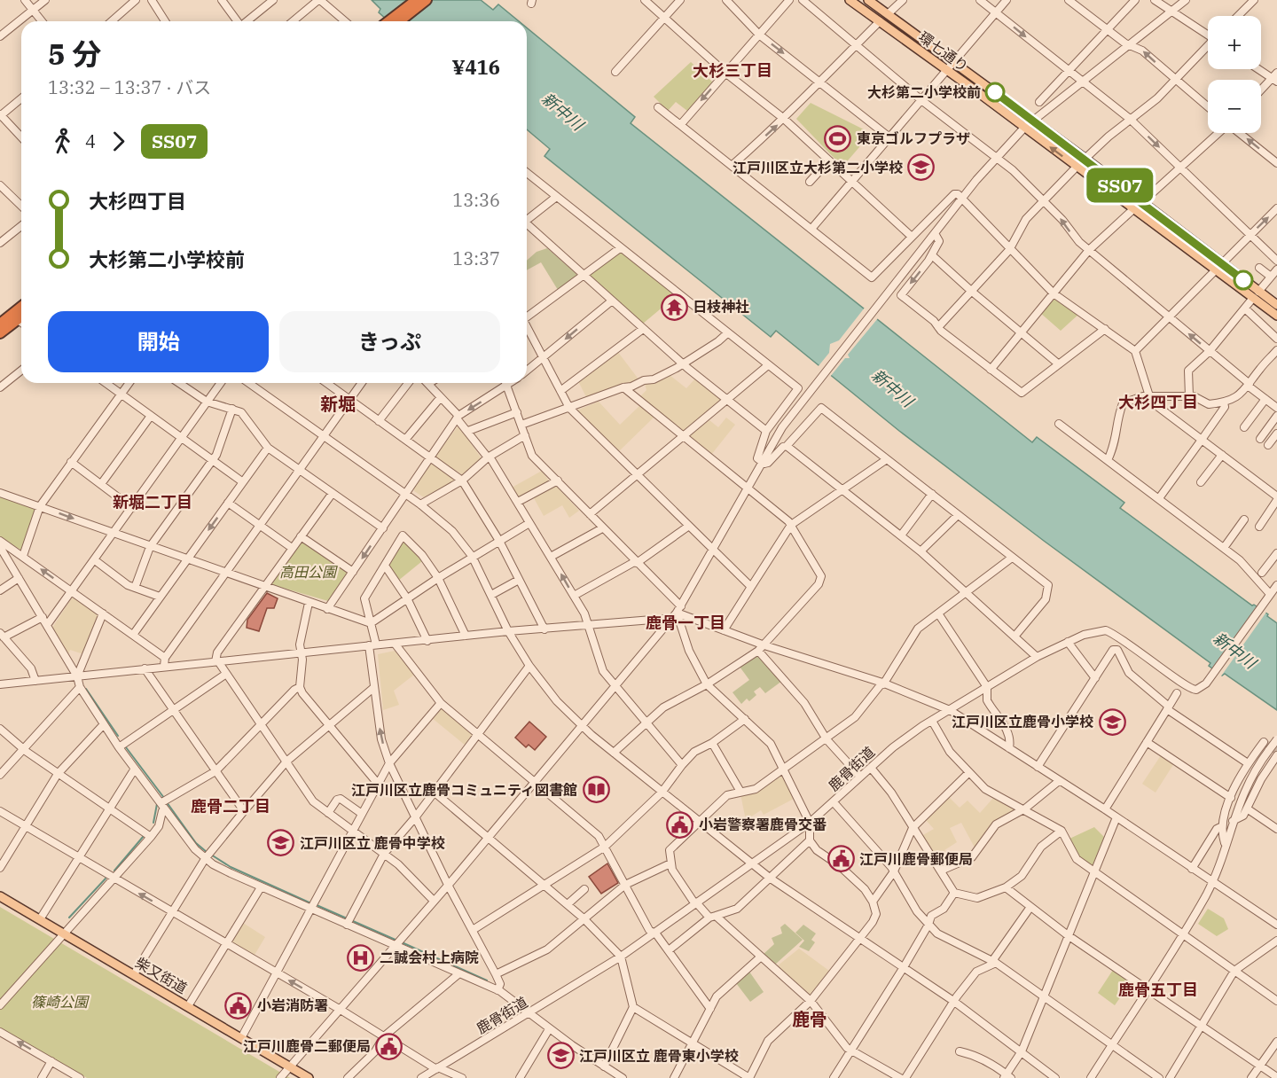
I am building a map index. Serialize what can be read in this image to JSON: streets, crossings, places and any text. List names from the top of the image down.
{
  "streets": {
    "main road": ["環七通り", "柴又街道"],
    "street": ["鹿骨街道"]
  },
  "districts": [
    "大杉三丁目",
    "大杉四丁目",
    "新堀",
    "新堀二丁目",
    "鹿骨一丁目",
    "鹿骨二丁目",
    "鹿骨五丁目",
    "鹿骨"
  ],
  "water": ["新中川"],
  "parks": ["高田公園", "篠崎公園"],
  "places": {
    "other": ["大杉第二小学校前"],
    "sports": ["東京ゴルフプラザ"],
    "school or university": [
      "江戸川区立大杉第二小学校",
      "江戸川区立鹿骨小学校",
      "江戸川区立 鹿骨中学校",
      "江戸川区立 鹿骨東小学校"
    ],
    "temple": ["日枝神社"],
    "library": ["江戸川区立鹿骨コミュニティ図書館"],
    "public building": [
      "小岩警察署鹿骨交番",
      "江戸川鹿骨郵便局",
      "小岩消防署",
      "江戸川鹿骨二郵便局"
    ],
    "hospital": ["二誠会村上病院"]
  },
  "lines": ["bus line SS07"],
  "page": {
    "on_map": "SS07",
    "map_buttons": ["+", "−"],
    "heading": ["5 分", "13:32 – 13:37 · バス", "¥416"],
    "legs": ["4", "SS07"],
    "list": [
      {
        "name": "大杉四丁目",
        "value": "13:36"
      },
      {
        "name": "大杉第二小学校前",
        "value": "13:37"
      }
    ],
    "buttons": ["開始", "きっぷ"]
  }
}
